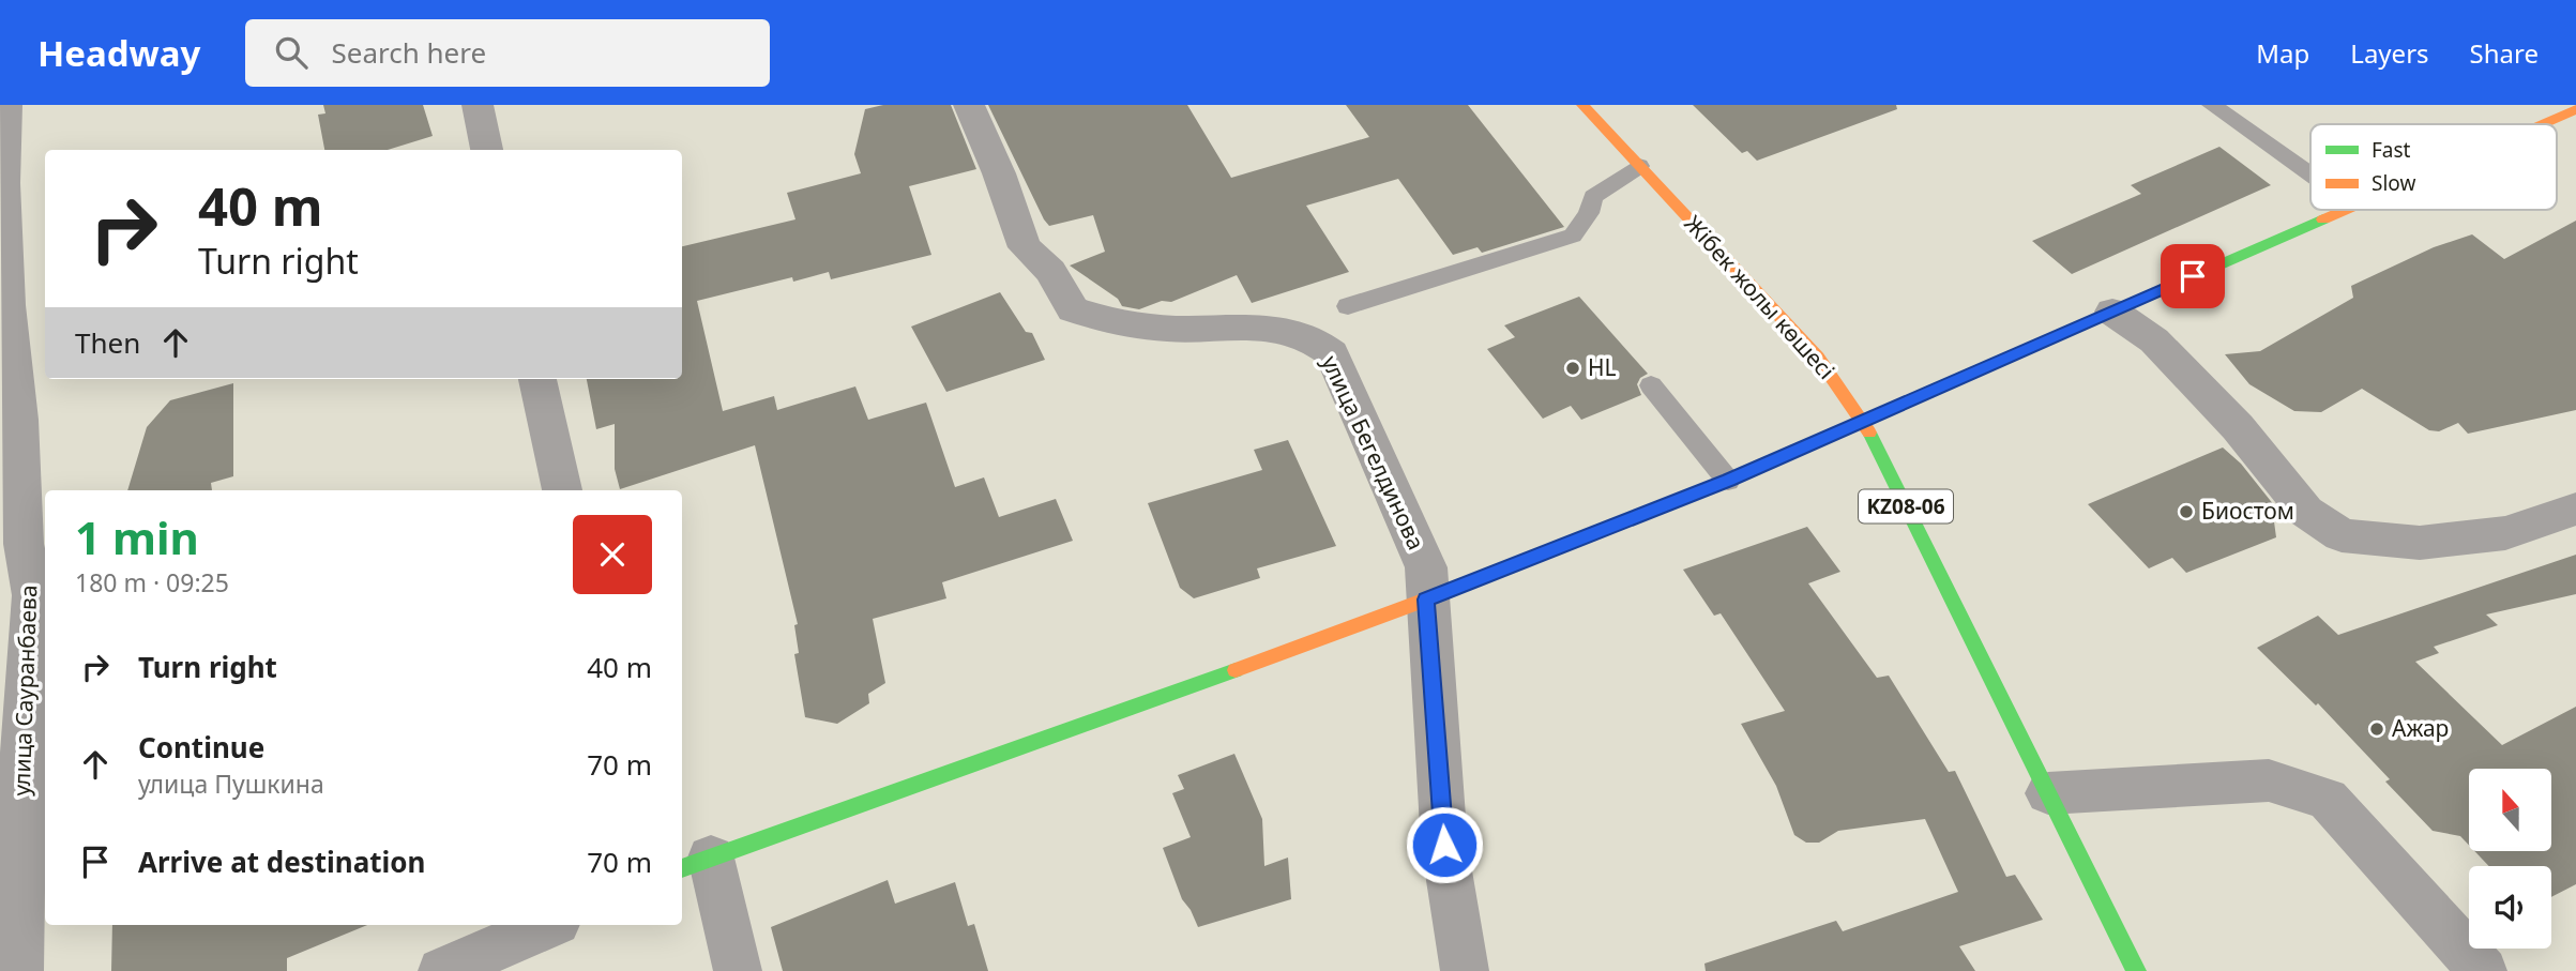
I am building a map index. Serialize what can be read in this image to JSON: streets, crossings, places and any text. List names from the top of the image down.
{
  "streets": {
    "main road": ["Жібек жолы көшесі", "KZ08-06"],
    "street": ["улица Бегелдинова", "улица Сауранбаева"]
  },
  "places": ["HL", "Биостом", "Ажар"],
  "legend": ["Fast", "Slow"],
  "north": "top",
  "page": {
    "header": "Headway",
    "search": "Search here",
    "nav": ["Map", "Layers", "Share"],
    "turn": ["40 m", "Turn right"],
    "then": "Then",
    "heading": ["1 min", "180 m · 09:25"],
    "list": [
      {
        "name": "Turn right",
        "value": "40 m"
      },
      {
        "name": "Continue",
        "note": "улица Пушкина",
        "value": "70 m"
      },
      {
        "name": "Arrive at destination",
        "value": "70 m"
      }
    ]
  }
}
